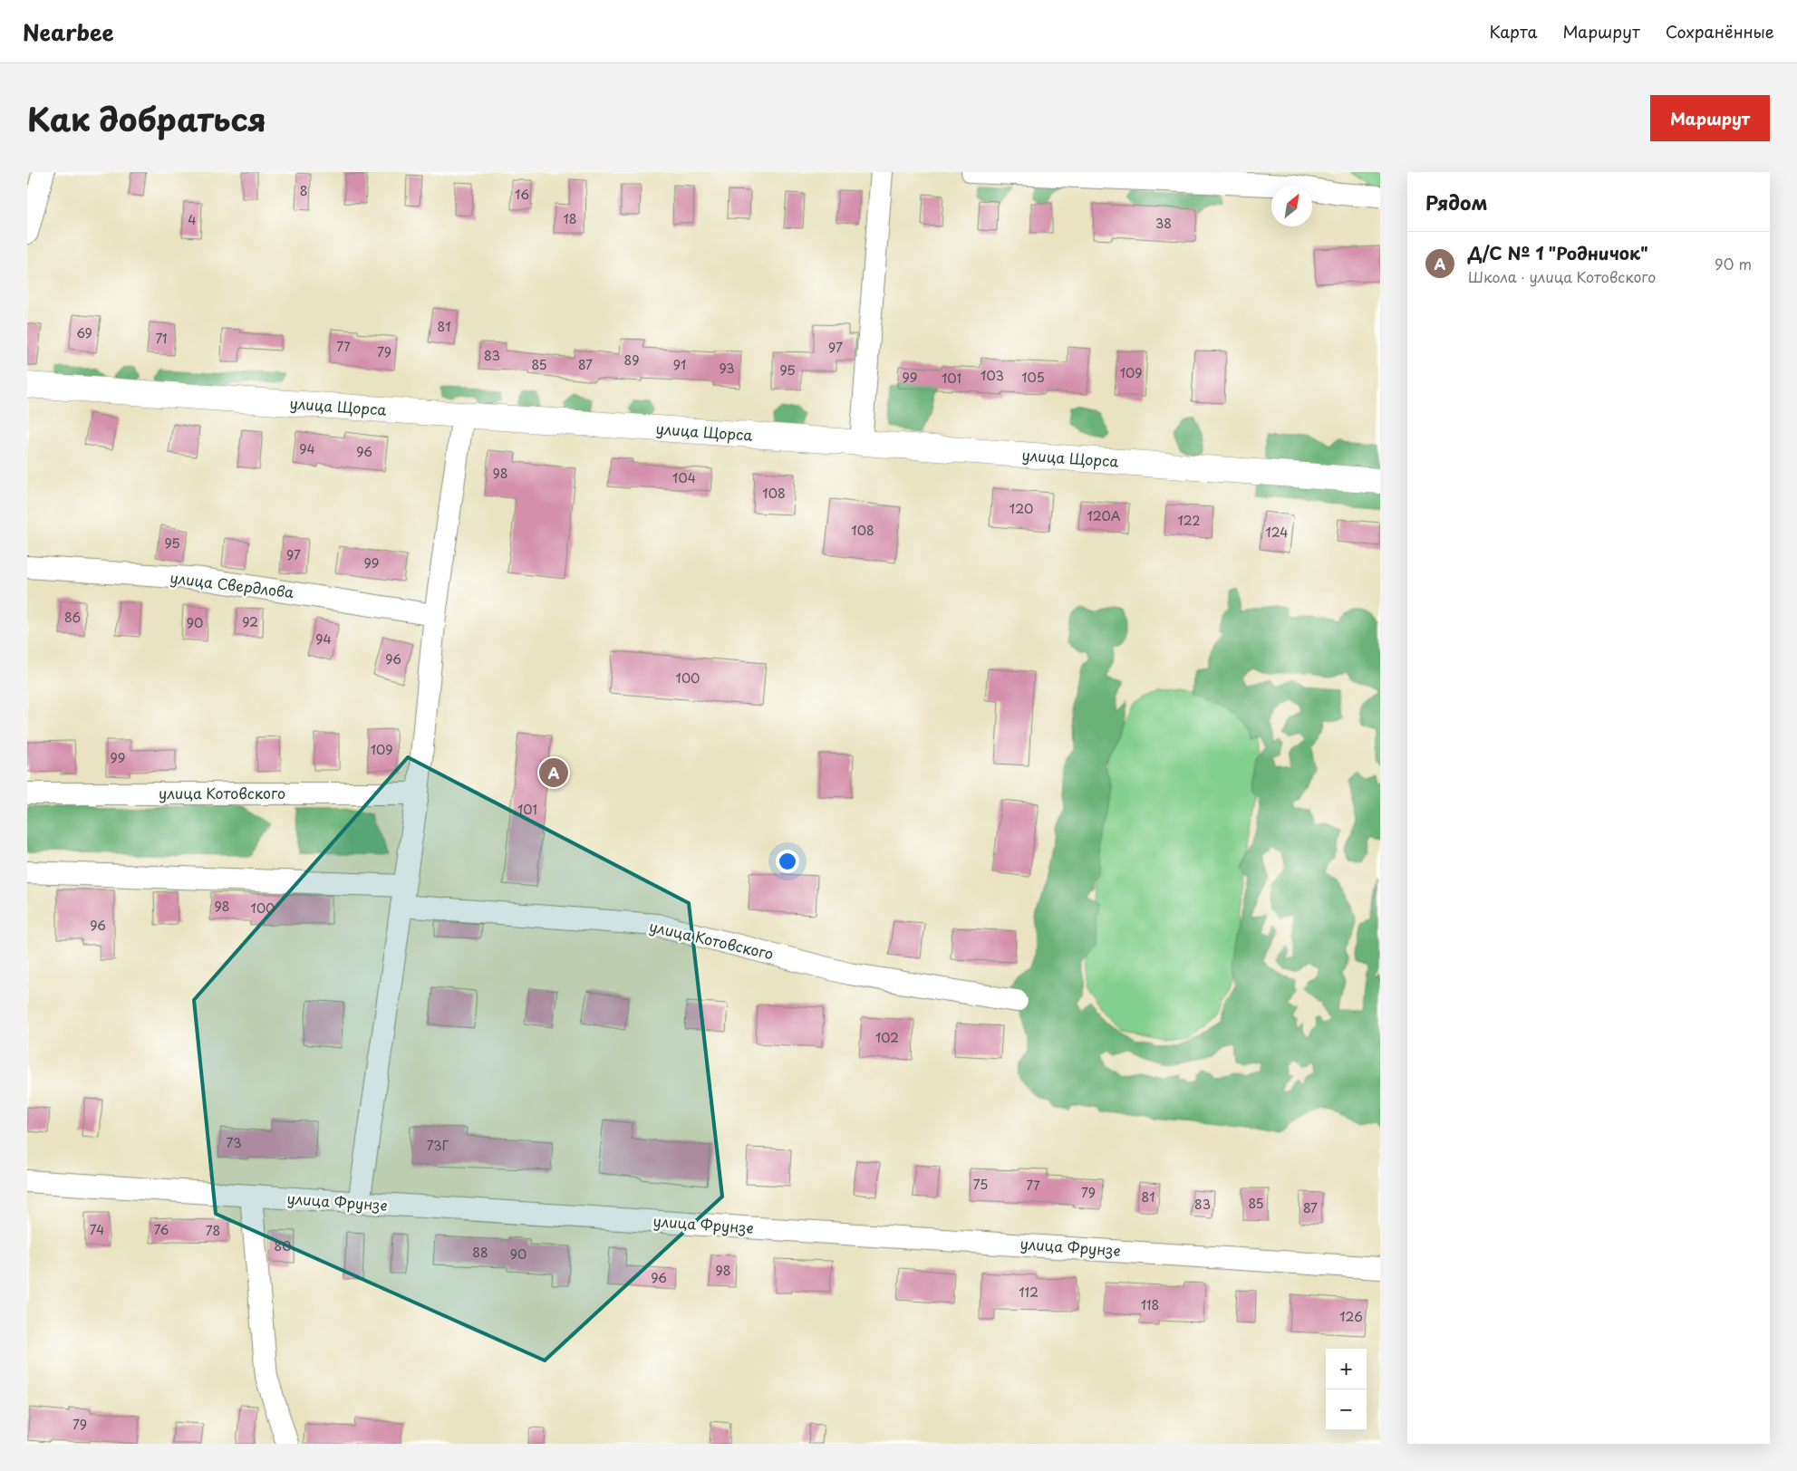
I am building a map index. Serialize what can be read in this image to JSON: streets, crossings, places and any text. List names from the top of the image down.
{
  "streets": {
    "street": [
      "улица Щорса",
      "улица Свердлова",
      "улица Котовского",
      "улица Фрунзе"
    ]
  },
  "house_numbers": [
    "8",
    "16",
    "18",
    "4",
    "38",
    "81",
    "69",
    "71",
    "77",
    "97",
    "79",
    "83",
    "89",
    "85",
    "87",
    "91",
    "93",
    "95",
    "109",
    "103",
    "99",
    "105",
    "101",
    "94",
    "96",
    "98",
    "104",
    "108",
    "120",
    "120А",
    "122",
    "108",
    "124",
    "95",
    "97",
    "99",
    "86",
    "92",
    "90",
    "94",
    "96",
    "100",
    "109",
    "99",
    "101",
    "98",
    "100",
    "96",
    "102",
    "73",
    "73Г",
    "75",
    "77",
    "79",
    "81",
    "85",
    "83",
    "87",
    "74",
    "76",
    "78",
    "80",
    "88",
    "90",
    "98",
    "96",
    "112",
    "118",
    "126",
    "79"
  ],
  "north": "top right",
  "page": {
    "header": "Nearbee",
    "nav": ["Карта", "Маршрут", "Сохранённые"],
    "title": "Как добраться",
    "buttons": "Маршрут",
    "heading": "Рядом",
    "list": [
      {
        "mark": "A",
        "name": "Д/С № 1 \"Родничок\"",
        "note": "Школа · улица Котовского",
        "value": "90 m"
      }
    ],
    "pins": "A",
    "map_buttons": ["+", "−"]
  }
}
